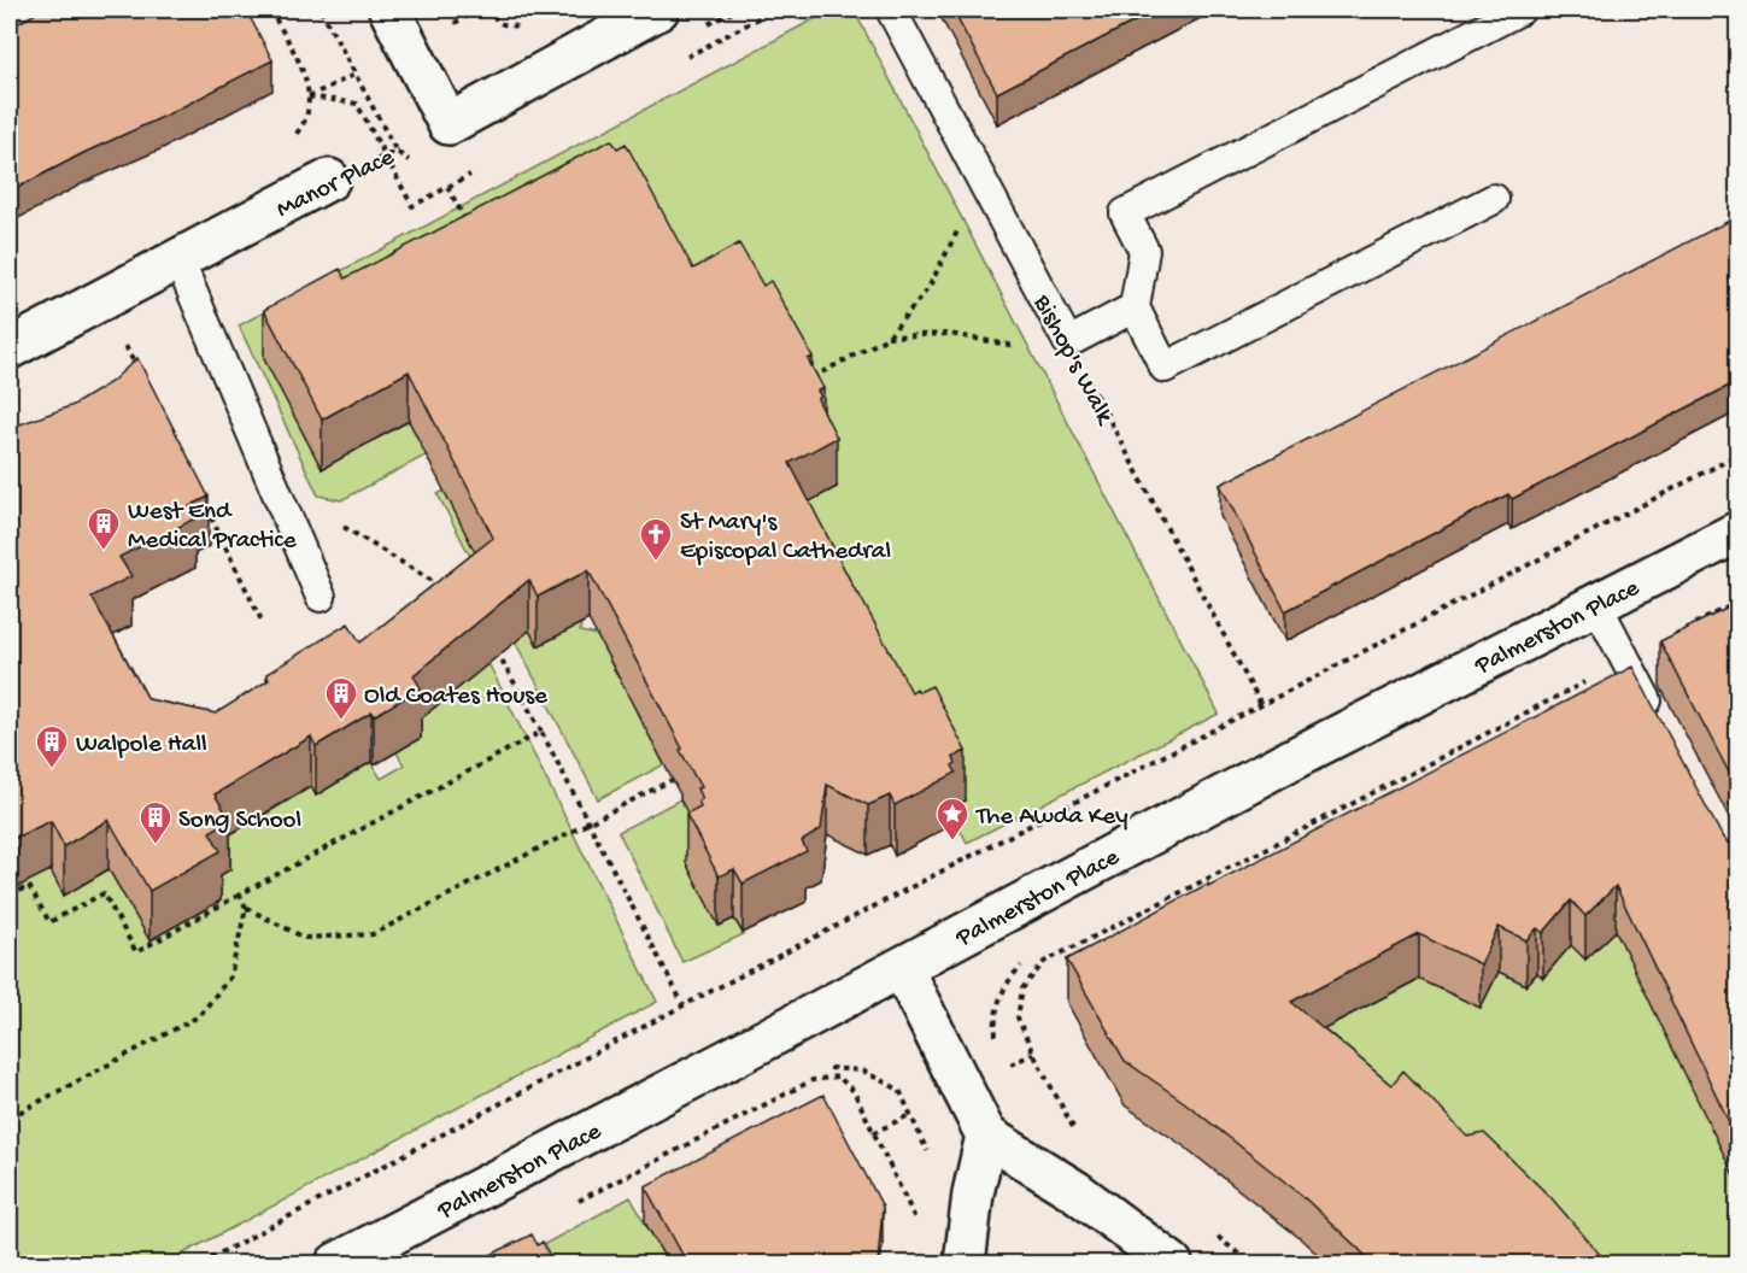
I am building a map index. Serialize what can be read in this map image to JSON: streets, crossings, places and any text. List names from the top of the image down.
{
  "streets": {
    "street": ["Manor Place", "Palmerston Place"],
    "lane": ["Bishop's Walk"]
  },
  "places": {
    "building": [
      "West End Medical Practice",
      "Old Coates House",
      "Walpole Hall",
      "Song School"
    ],
    "church": ["St Mary's Episcopal Cathedral"],
    "place": ["The Awda Key"]
  }
}
